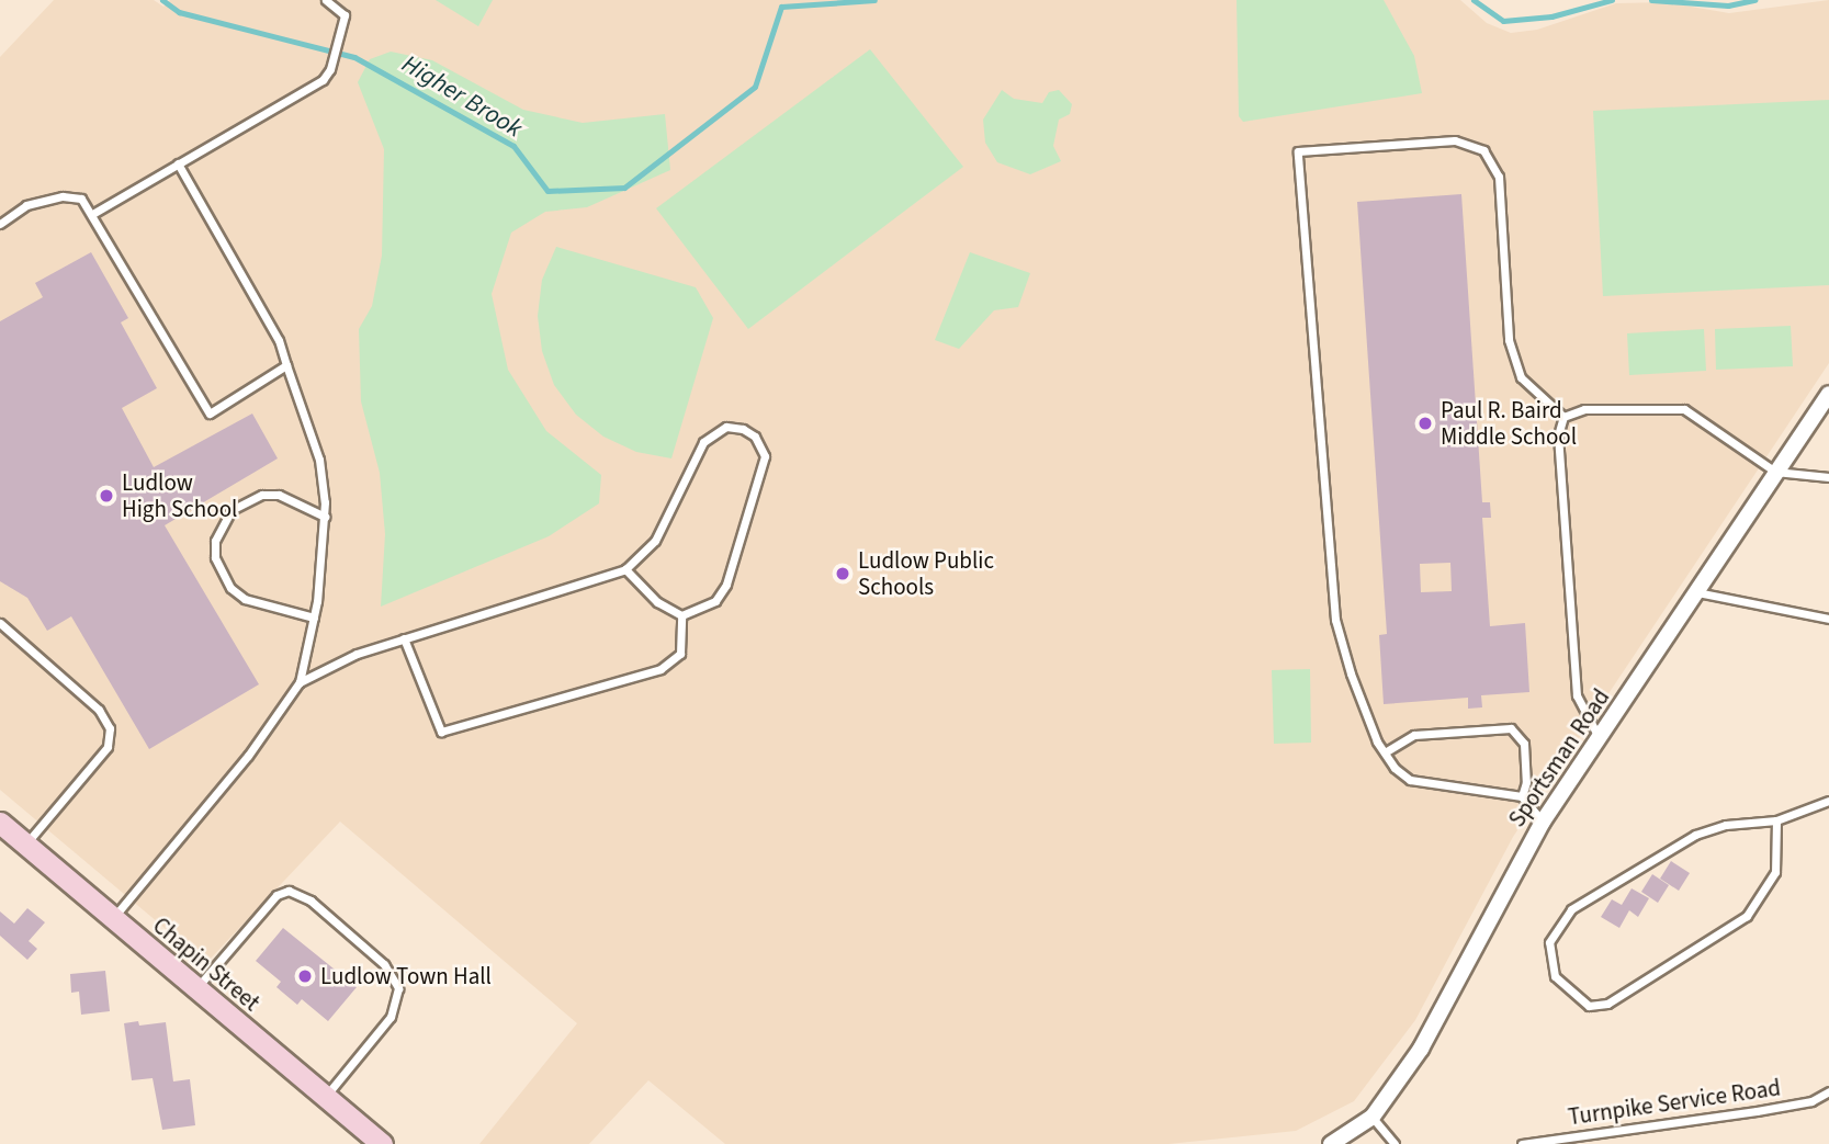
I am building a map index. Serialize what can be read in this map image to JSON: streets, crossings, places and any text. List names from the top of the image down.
{
  "streets": {
    "main road": ["Chapin Street"],
    "street": ["Sportsman Road"],
    "lane": ["Turnpike Service Road"]
  },
  "water": ["Higher Brook"],
  "places": [
    "Paul R. Baird Middle School",
    "Ludlow High School",
    "Ludlow Public Schools",
    "Ludlow Town Hall"
  ]
}
